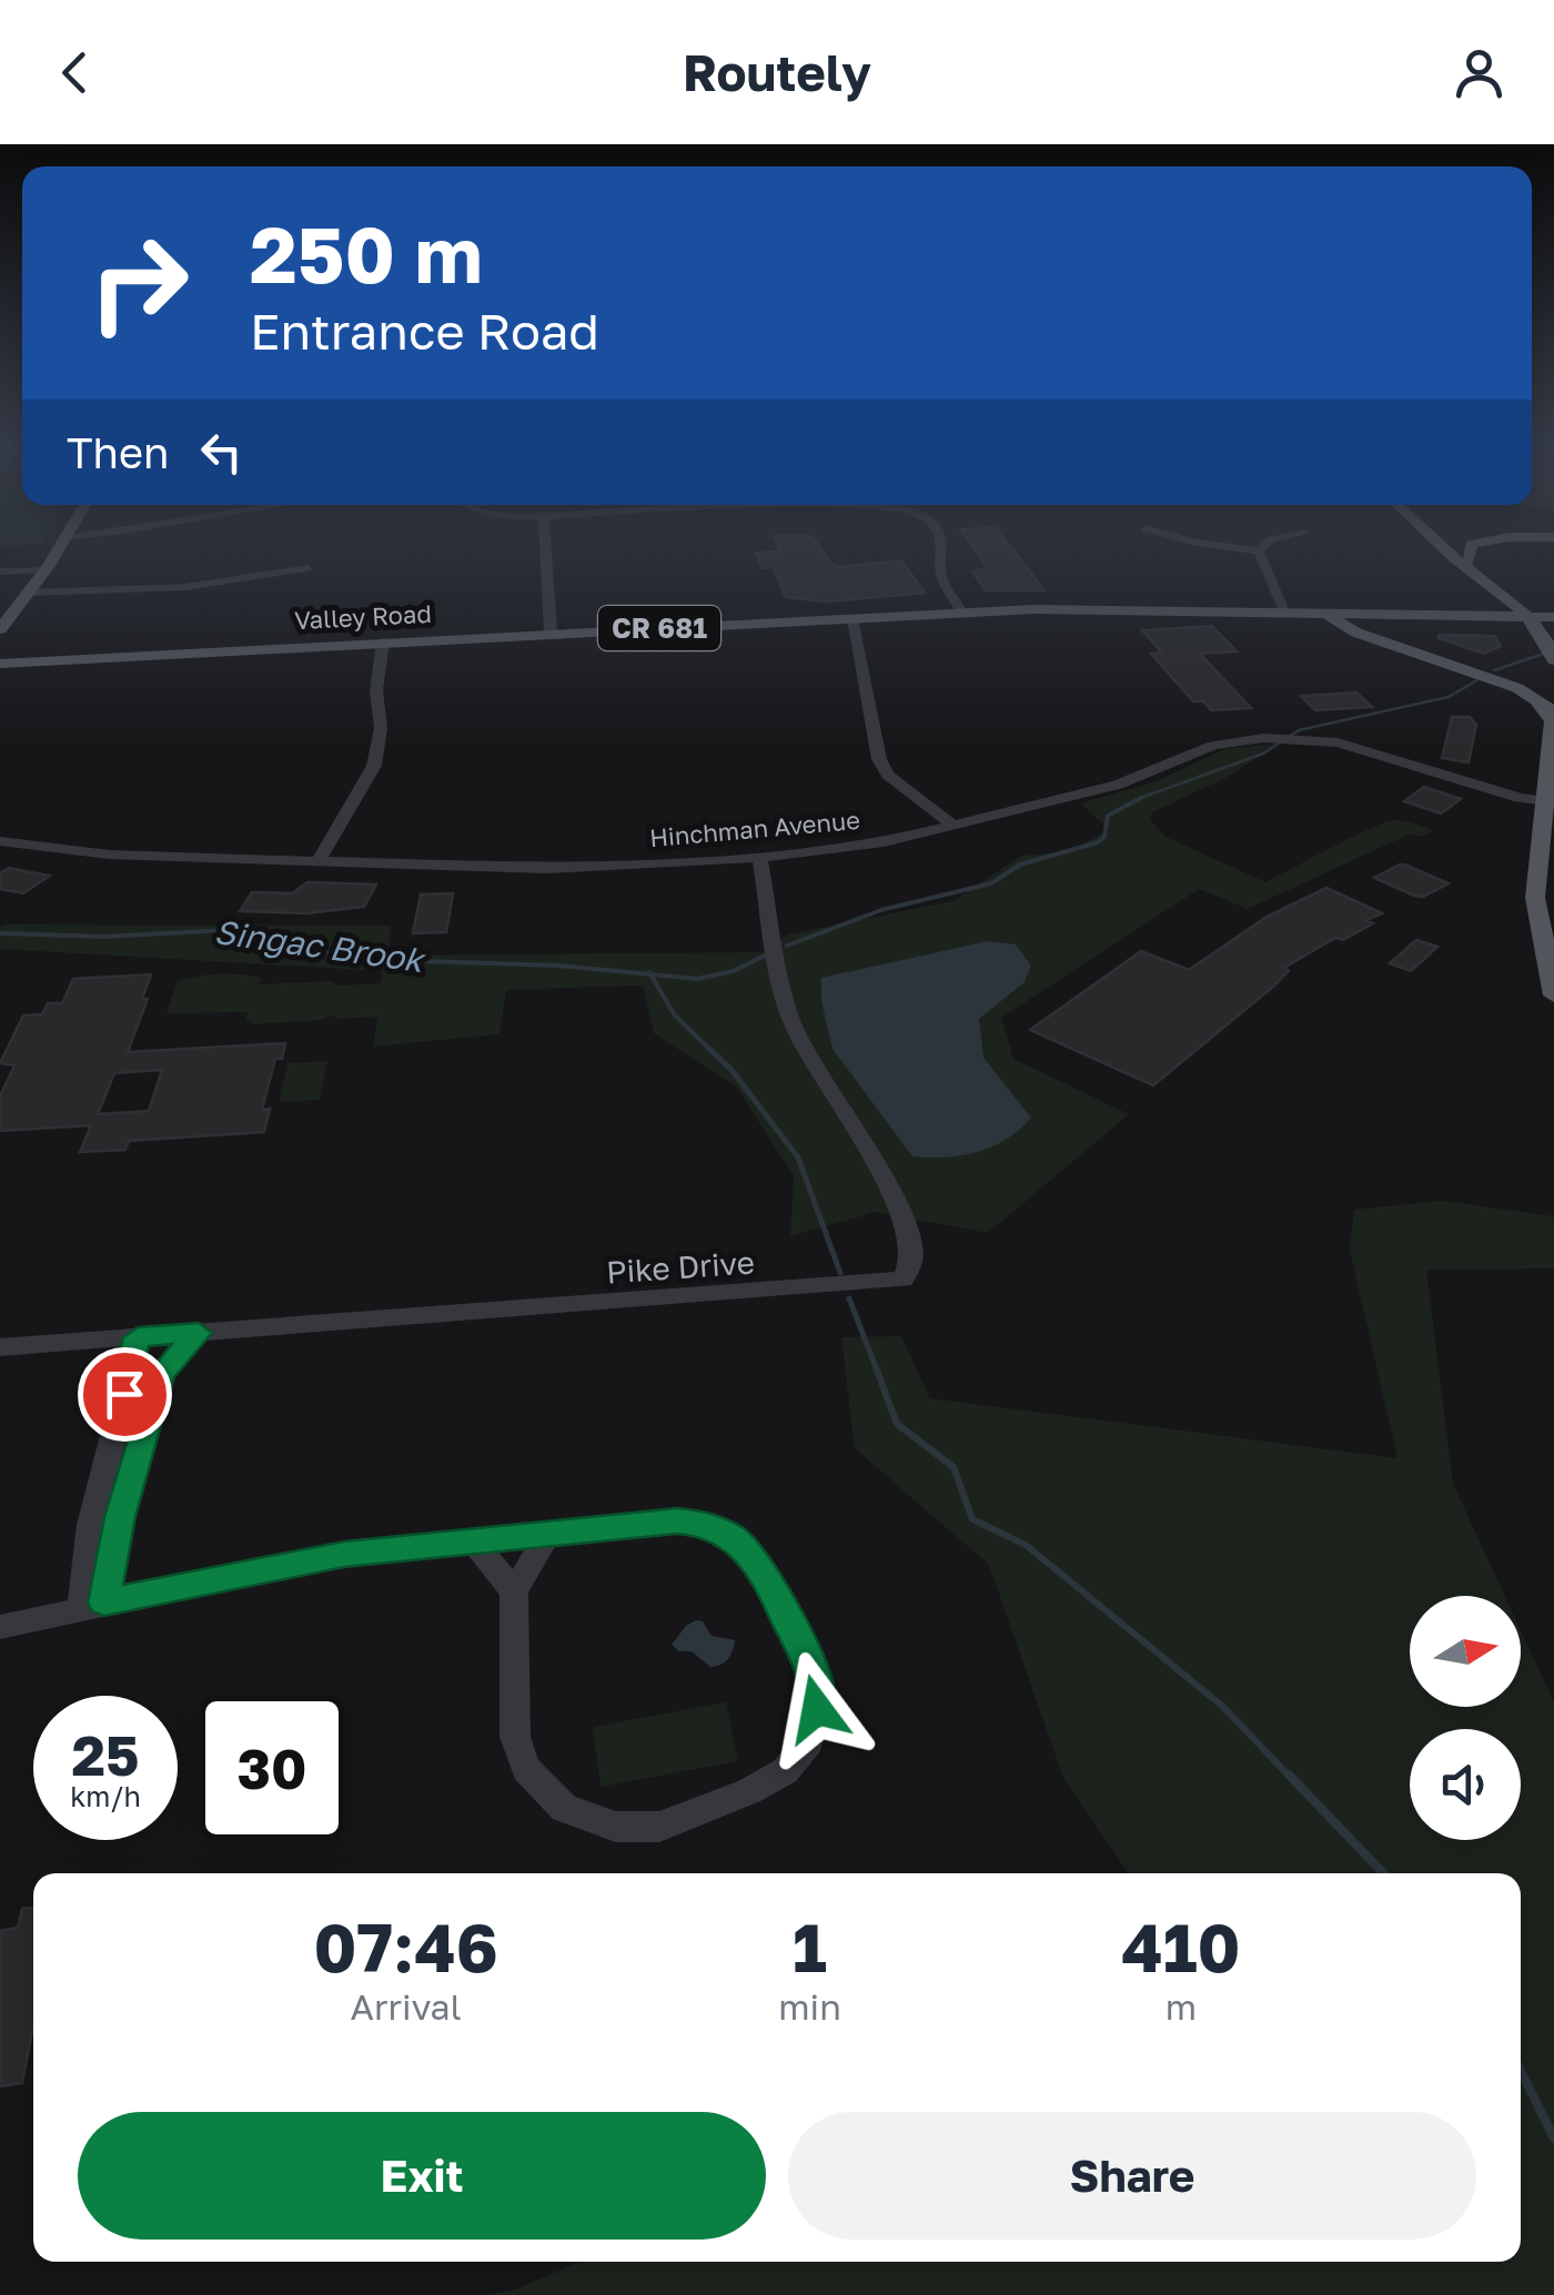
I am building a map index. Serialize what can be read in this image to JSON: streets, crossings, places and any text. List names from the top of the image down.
{
  "streets": {
    "main road": ["Valley Road", "CR 681"],
    "street": ["Hinchman Avenue", "Pike Drive"]
  },
  "crossings": [
    ["Hinchman Avenue", "Pike Drive"]
  ],
  "water": ["Singac Brook"],
  "north": "right",
  "page": {
    "header": "Routely",
    "turn": ["250 m", "Entrance Road"],
    "then": "Then",
    "speed": "25 km/h",
    "limit": "30",
    "eta": [
      "07:46",
      "Arrival",
      "1",
      "min",
      "410",
      "m"
    ],
    "buttons": ["Exit", "Share"]
  }
}
